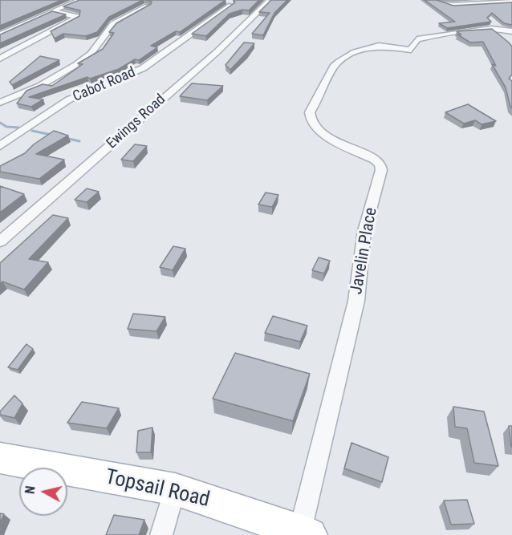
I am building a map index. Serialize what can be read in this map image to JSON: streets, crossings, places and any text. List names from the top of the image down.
{
  "streets": {
    "main road": ["Topsail Road"],
    "street": ["Cabot Road", "Ewings Road", "Javelin Place"]
  },
  "crossings": [
    ["Javelin Place", "Topsail Road"]
  ],
  "north": "left"
}
